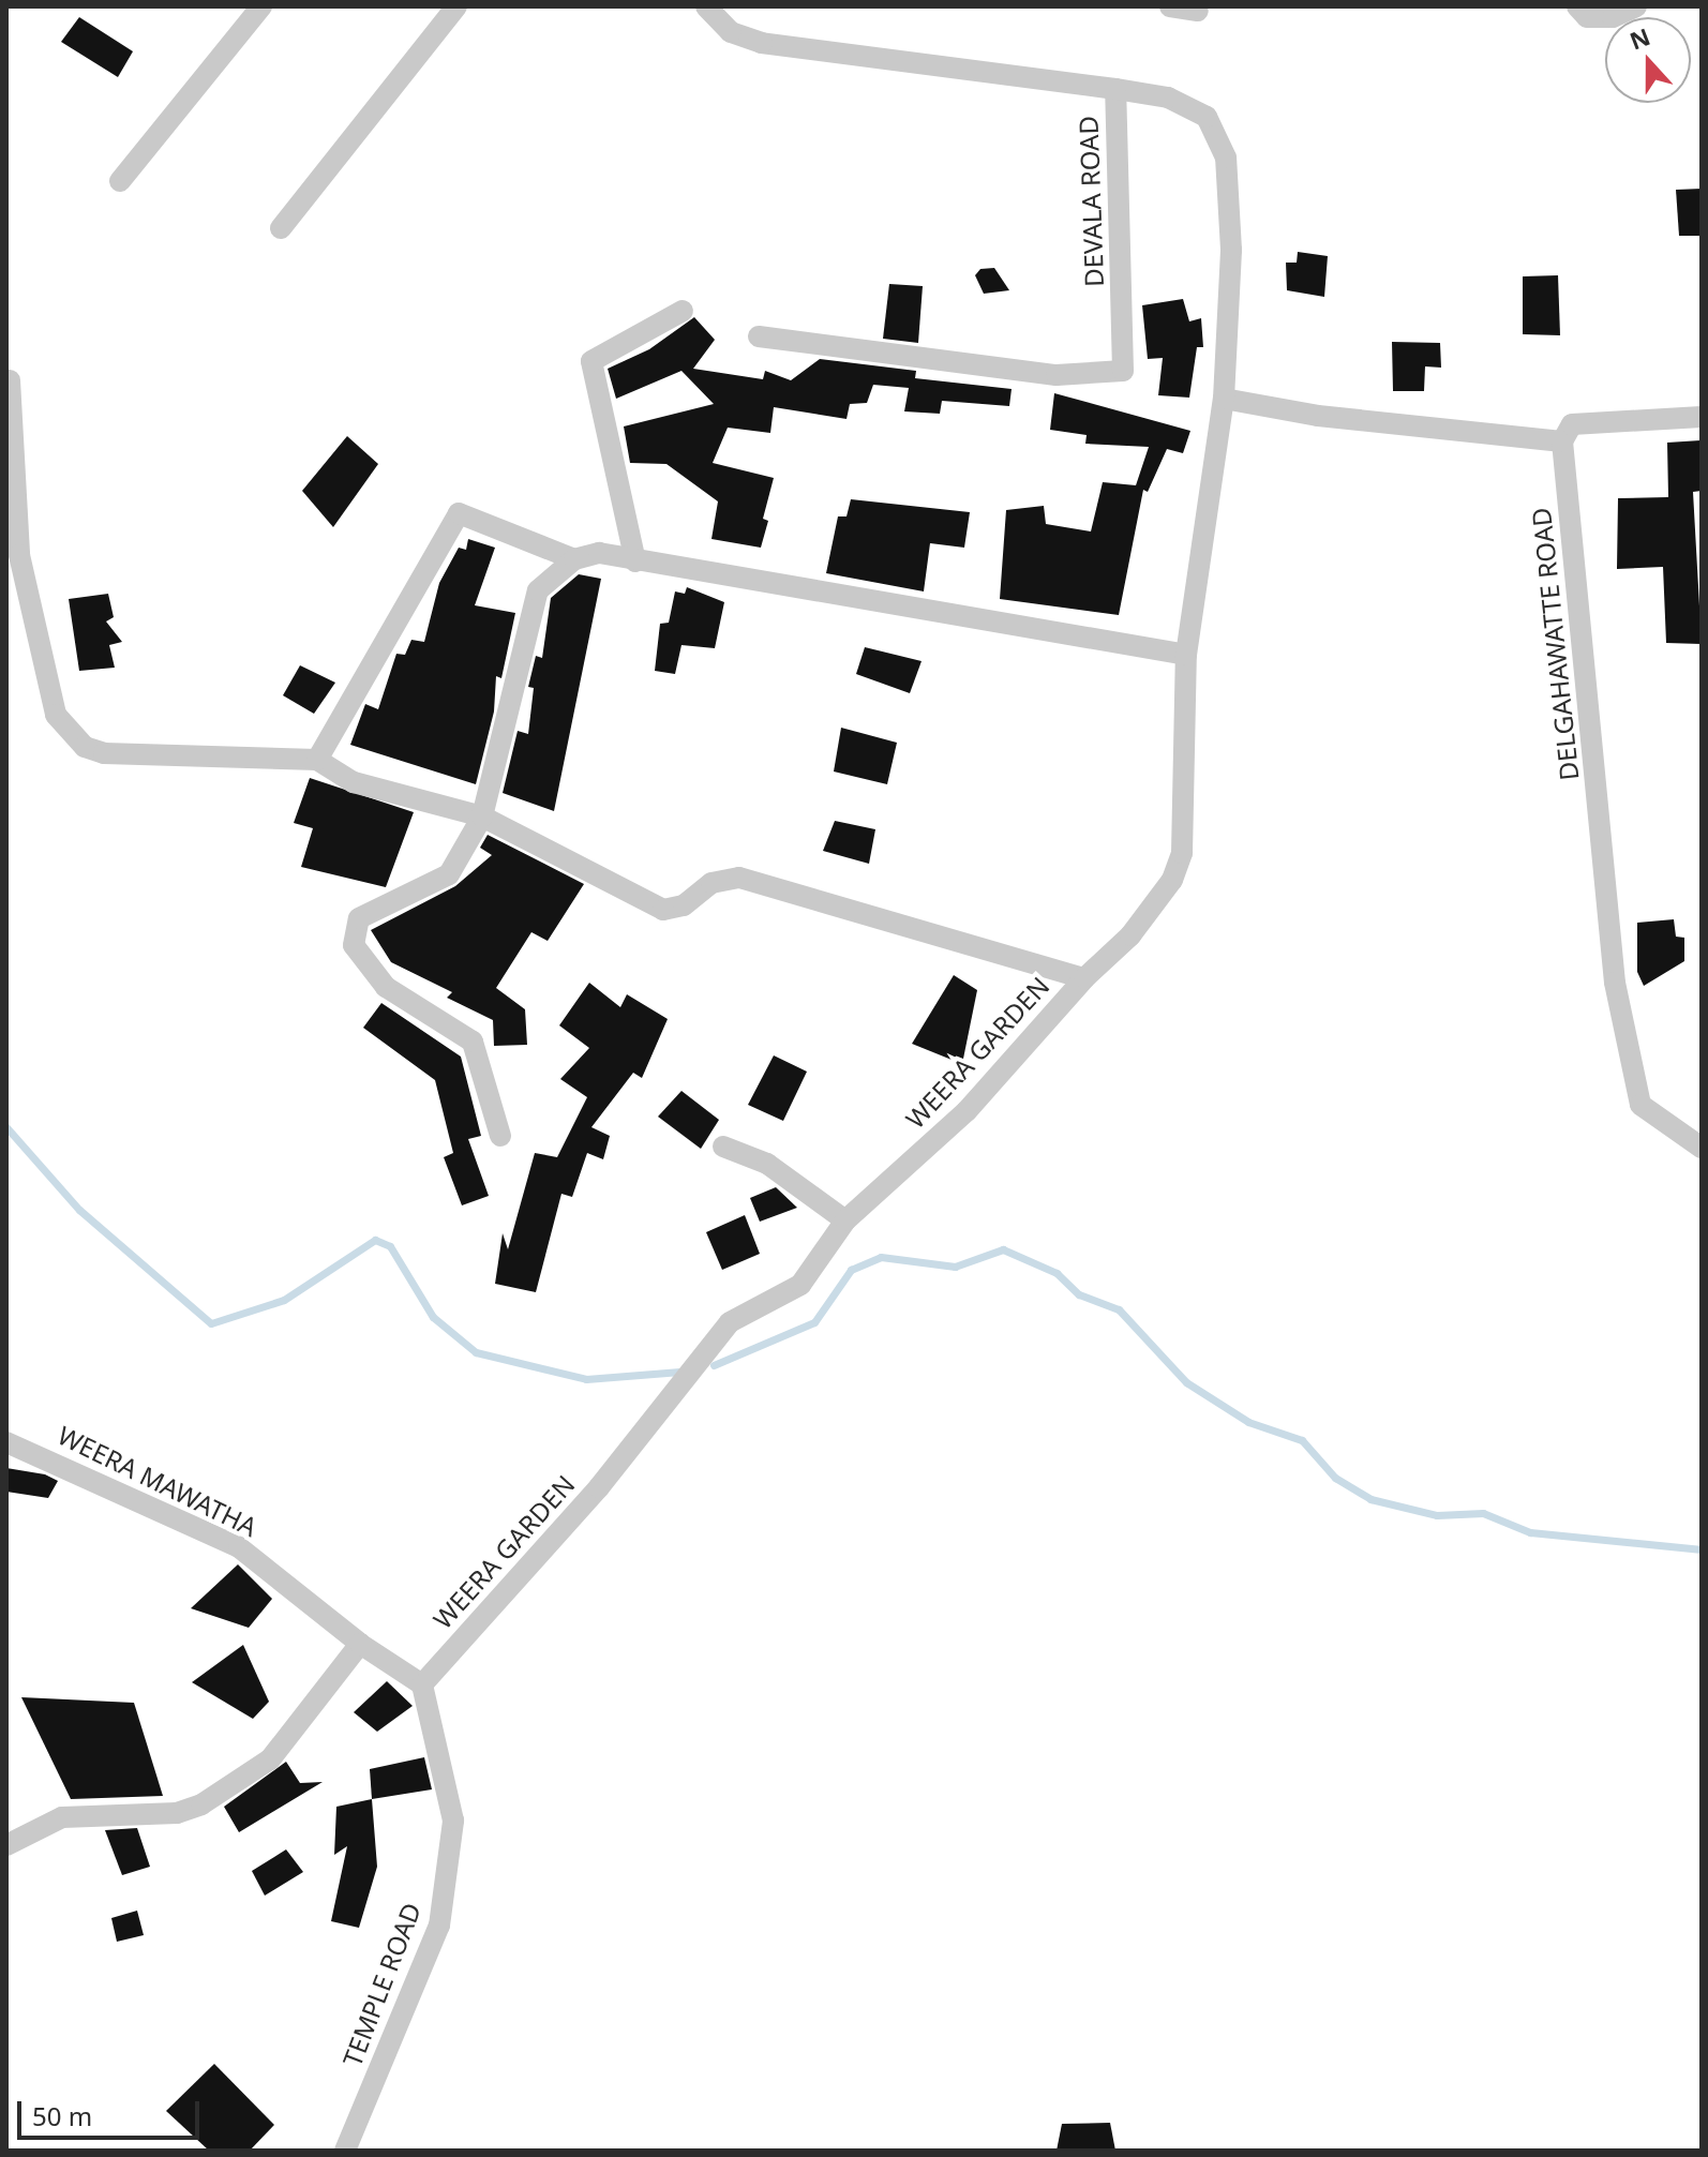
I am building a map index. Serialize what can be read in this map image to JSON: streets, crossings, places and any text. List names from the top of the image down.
{
  "streets": {
    "street": [
      "DEVALA ROAD",
      "DELGAHAWATTE ROAD",
      "WEERA GARDEN",
      "WEERA MAWATHA",
      "TEMPLE ROAD"
    ]
  },
  "crossings": [
    ["DEVALA ROAD", "WEERA GARDEN"],
    ["WEERA GARDEN", "TEMPLE ROAD"]
  ],
  "scale_bar": "50 m",
  "north": "top"
}
